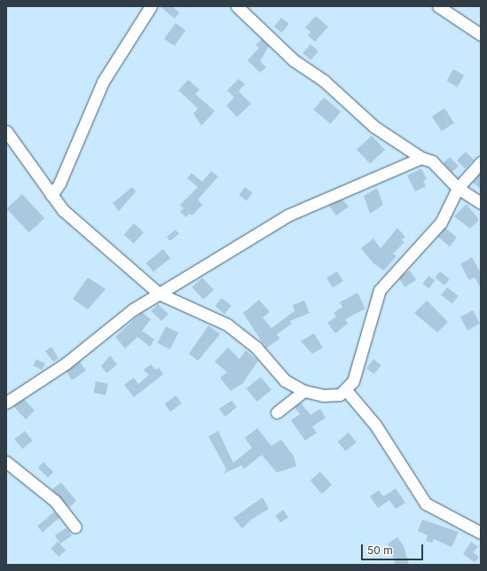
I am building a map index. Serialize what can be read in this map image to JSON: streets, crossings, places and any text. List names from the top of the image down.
{
  "scale_bar": "50 m"
}
